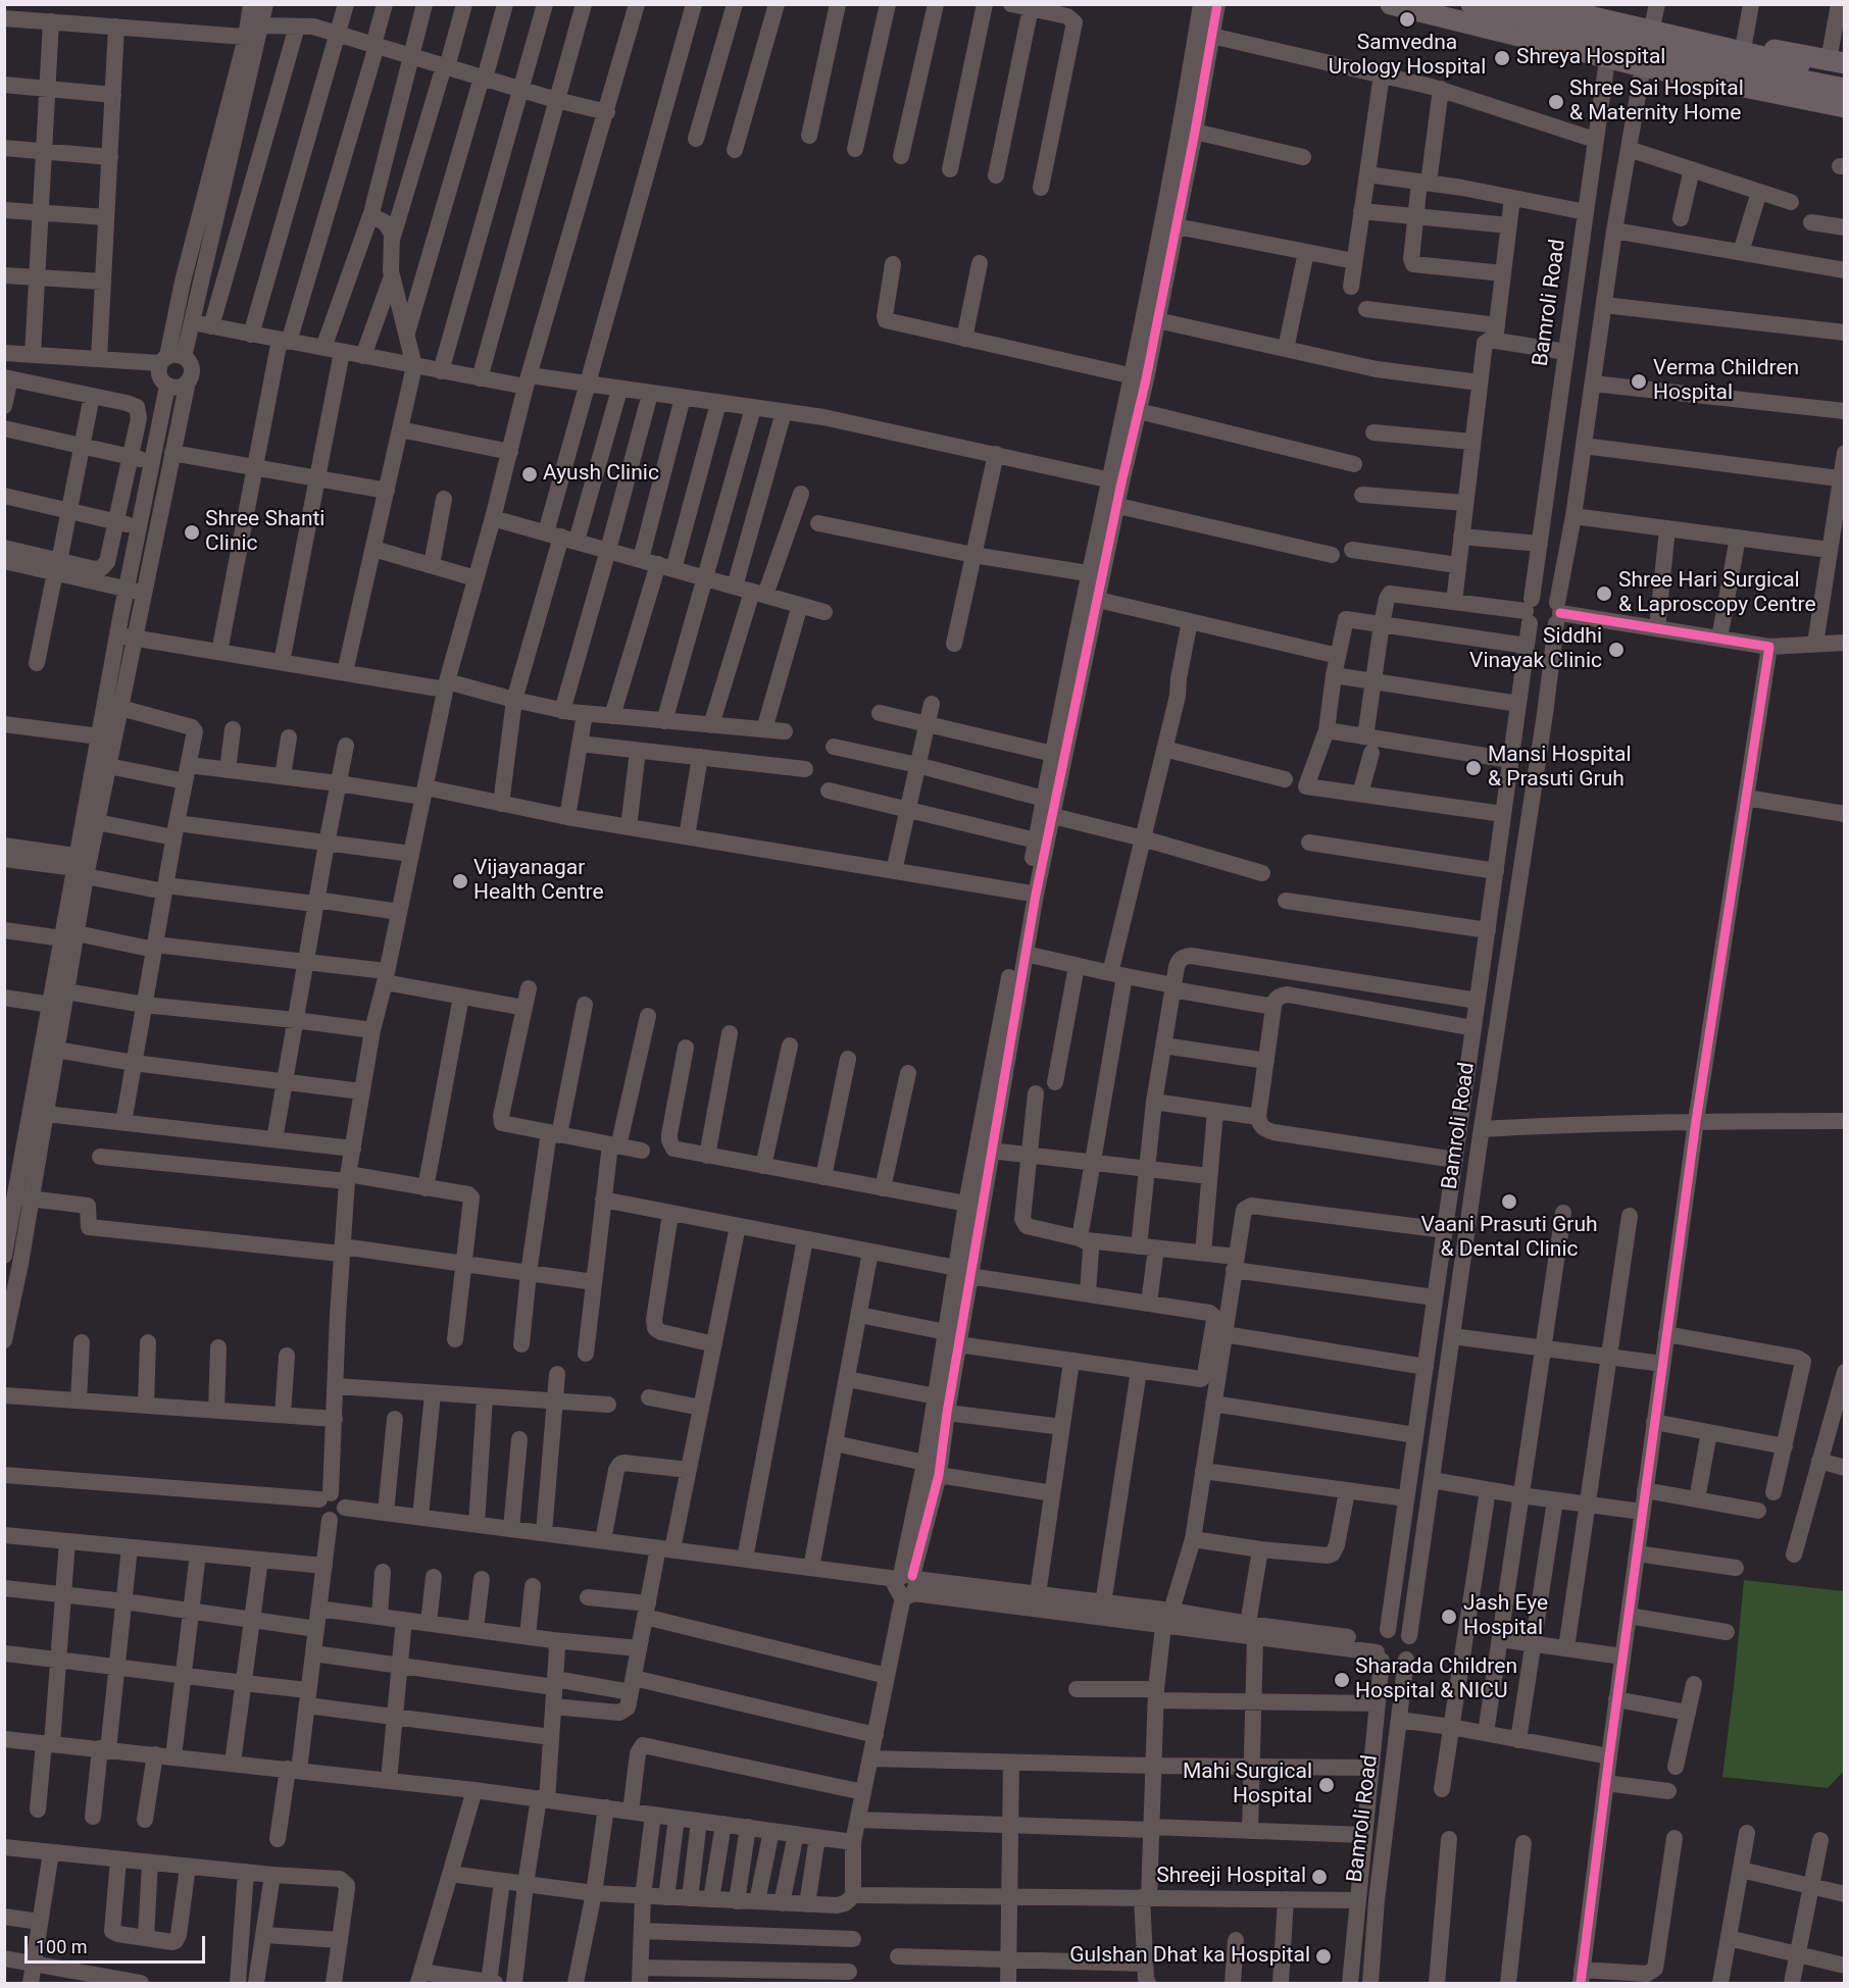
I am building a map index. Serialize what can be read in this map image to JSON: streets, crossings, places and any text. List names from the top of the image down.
{
  "streets": {
    "street": ["Bamroli Road"]
  },
  "places": [
    "Samvedna Urology Hospital",
    "Shreya Hospital",
    "Shree Sai Hospital & Maternity Home",
    "Verma Children Hospital",
    "Ayush Clinic",
    "Shree Shanti Clinic",
    "Shree Hari Surgical & Laproscopy Centre",
    "Siddhi Vinayak Clinic",
    "Mansi Hospital & Prasuti Gruh",
    "Vijayanagar Health Centre",
    "Vaani Prasuti Gruh & Dental Clinic",
    "Jash Eye Hospital",
    "Sharada Children Hospital & NICU",
    "Mahi Surgical Hospital",
    "Shreeji Hospital",
    "Gulshan Dhat ka Hospital"
  ],
  "scale_bar": "100 m"
}
